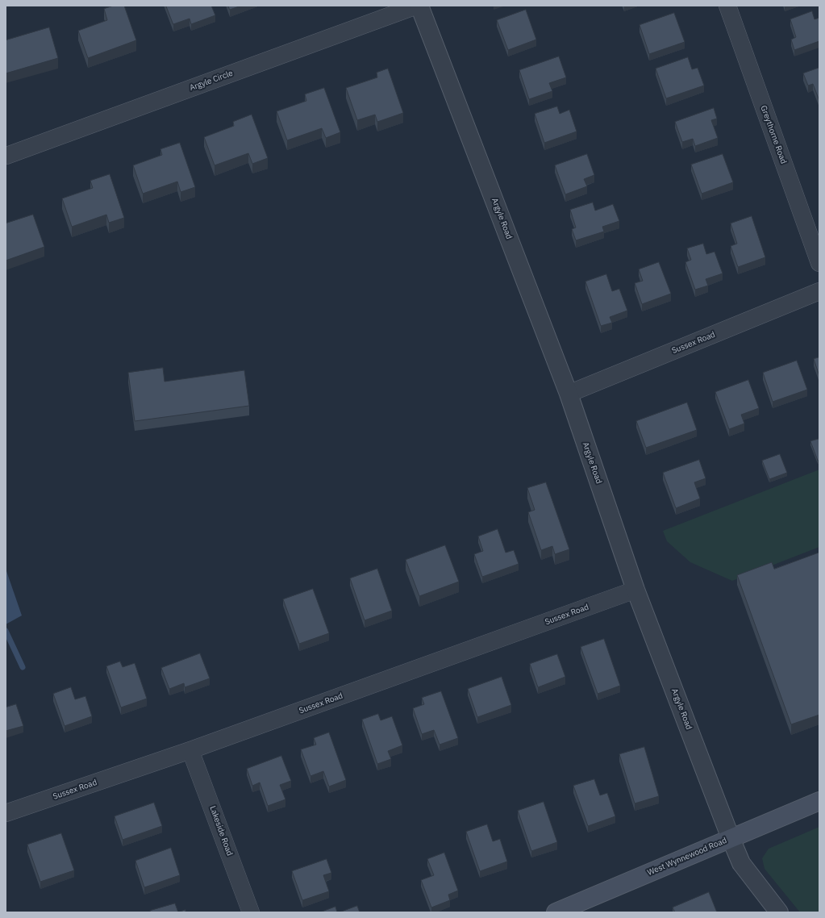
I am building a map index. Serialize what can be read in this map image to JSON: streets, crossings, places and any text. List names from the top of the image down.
{
  "streets": {
    "main road": ["West Wynnewood Road"],
    "street": [
      "Argyle Circle",
      "Greythorne Road",
      "Argyle Road",
      "Sussex Road",
      "Lakeside Road"
    ]
  },
  "crossings": [
    ["Argyle Road", "Sussex Road"],
    ["Argyle Road", "West Wynnewood Road"],
    ["Sussex Road", "Lakeside Road"]
  ]
}
